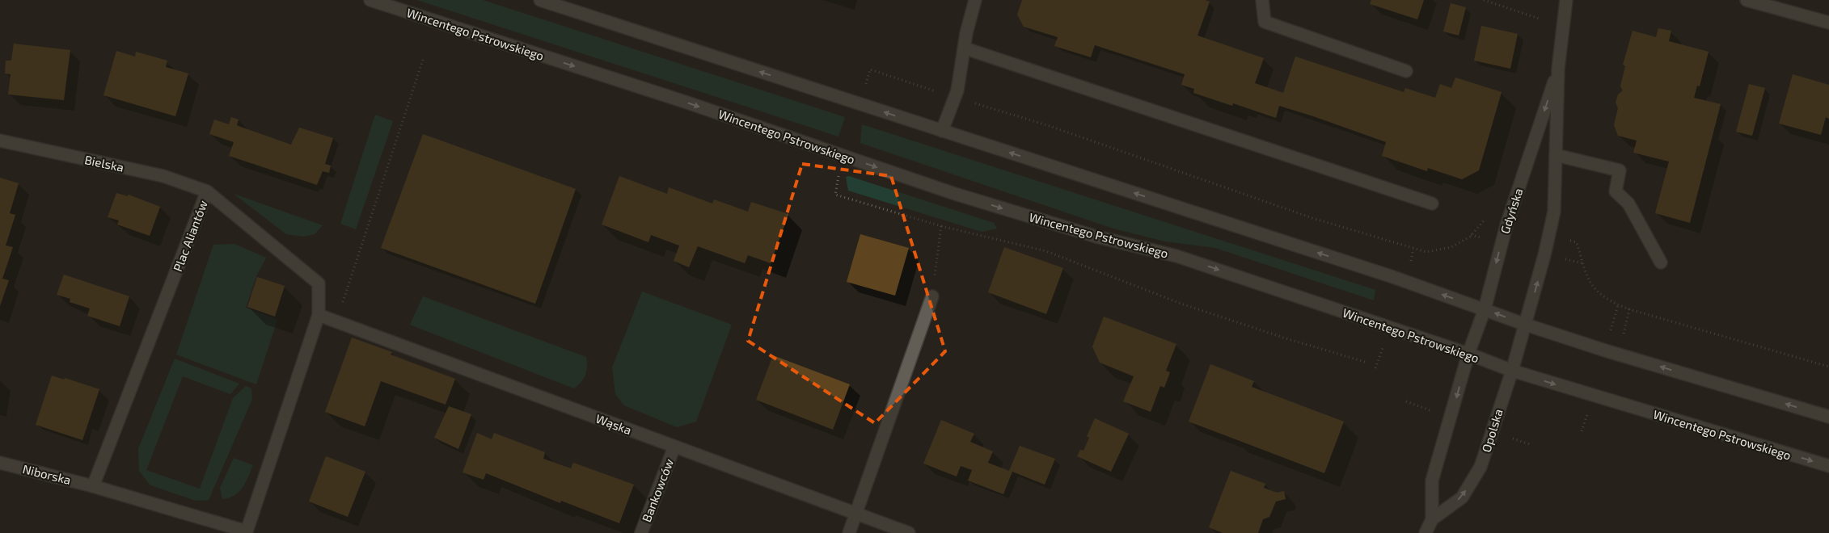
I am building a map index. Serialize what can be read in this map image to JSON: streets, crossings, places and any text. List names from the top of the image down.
{
  "streets": {
    "street": [
      "Wincentego Pstrowskiego",
      "Bielska",
      "Gdyńska",
      "Plac Aliantów",
      "Wąska",
      "Opolska",
      "Niborska",
      "Bankowców"
    ]
  },
  "crossings": [
    ["Wincentego Pstrowskiego", "Gdyńska"],
    ["Wincentego Pstrowskiego", "Opolska"],
    ["Bielska", "Plac Aliantów"],
    ["Gdyńska", "Opolska"],
    ["Plac Aliantów", "Wąska"],
    ["Plac Aliantów", "Niborska"],
    ["Wąska", "Bankowców"]
  ]
}
